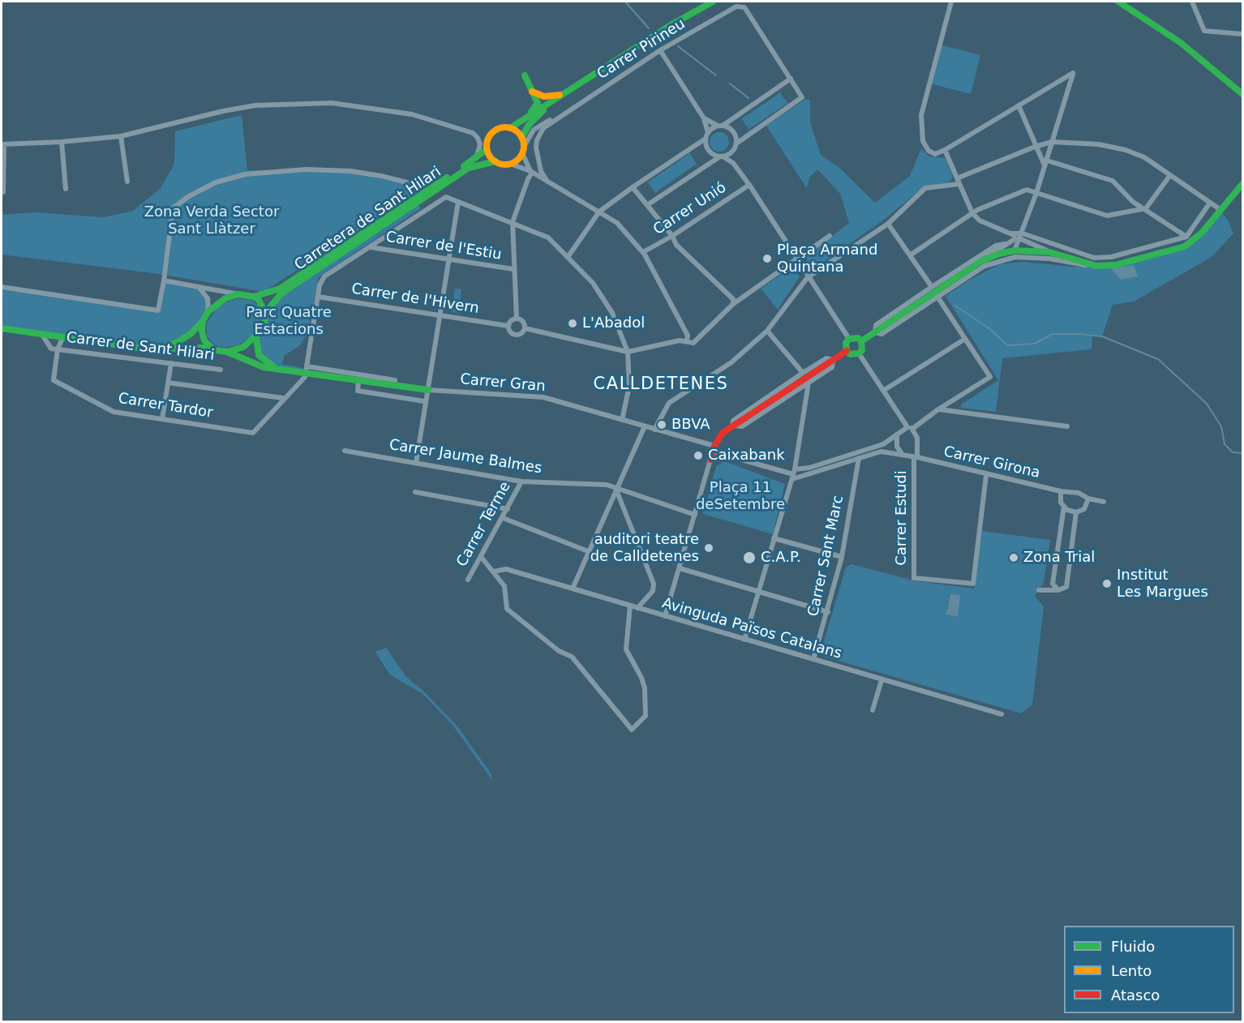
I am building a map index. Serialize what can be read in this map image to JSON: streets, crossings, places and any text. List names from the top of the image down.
{
  "streets": {
    "street": [
      "Carrer Pirineu",
      "Carrer Unió",
      "Carretera de Sant Hilari",
      "Carrer de l'Estiu",
      "Carrer de l'Hivern",
      "Carrer de Sant Hilari",
      "Carrer Gran",
      "Carrer Tardor",
      "Carrer Jaume Balmes",
      "Carrer Girona",
      "Carrer Estudi",
      "Carrer Terme",
      "Carrer Sant Marc",
      "Avinguda Països Catalans"
    ]
  },
  "crossings": [
    ["Carrer Pirineu", "Carretera de Sant Hilari"],
    ["Carrer de Sant Hilari", "Carrer Tardor"],
    ["Carrer Gran", "Carrer Girona"],
    ["Carrer Jaume Balmes", "Carrer Terme"],
    ["Carrer Girona", "Carrer Estudi"],
    ["Carrer Girona", "Carrer Sant Marc"],
    ["Carrer Sant Marc", "Avinguda Països Catalans"]
  ],
  "districts": ["CALLDETENES"],
  "parks": ["Zona Verda Sector Sant Llàtzer", "Parc Quatre Estacions", "Plaça 11 deSetembre"],
  "places": [
    "Plaça Armand Quintana",
    "L'Abadol",
    "BBVA",
    "Caixabank",
    "auditori teatre de Calldetenes",
    "C.A.P.",
    "Zona Trial",
    "Institut Les Margues"
  ],
  "legend": ["Fluido", "Lento", "Atasco"]
}
